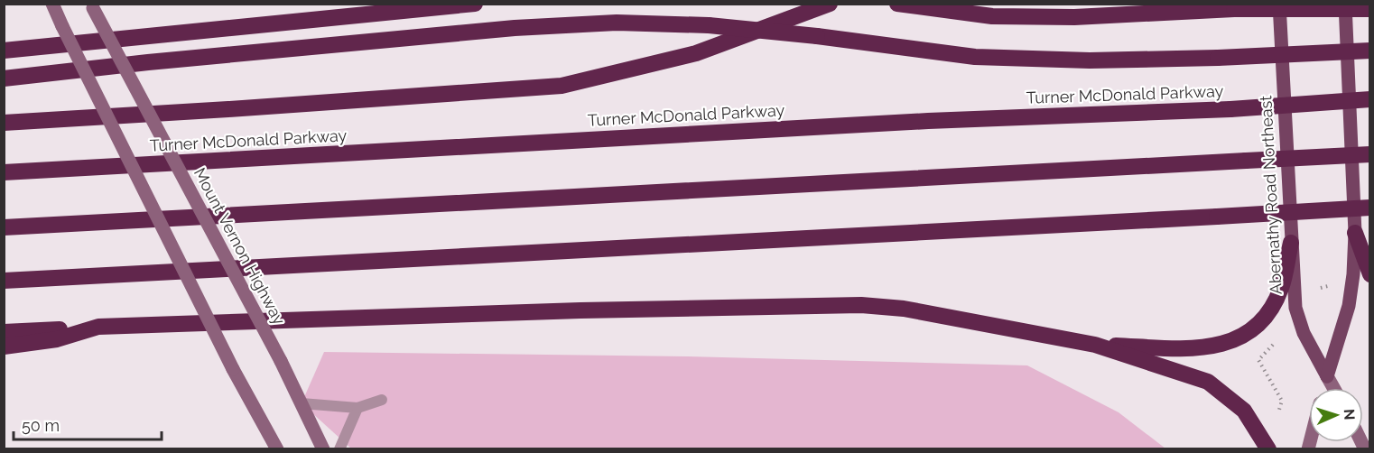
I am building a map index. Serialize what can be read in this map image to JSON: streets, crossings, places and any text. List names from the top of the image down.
{
  "streets": {
    "highway": ["Turner McDonald Parkway"],
    "main road": ["Abernathy Road Northeast", "Mount Vernon Highway"]
  },
  "scale_bar": "50 m",
  "north": "right"
}
